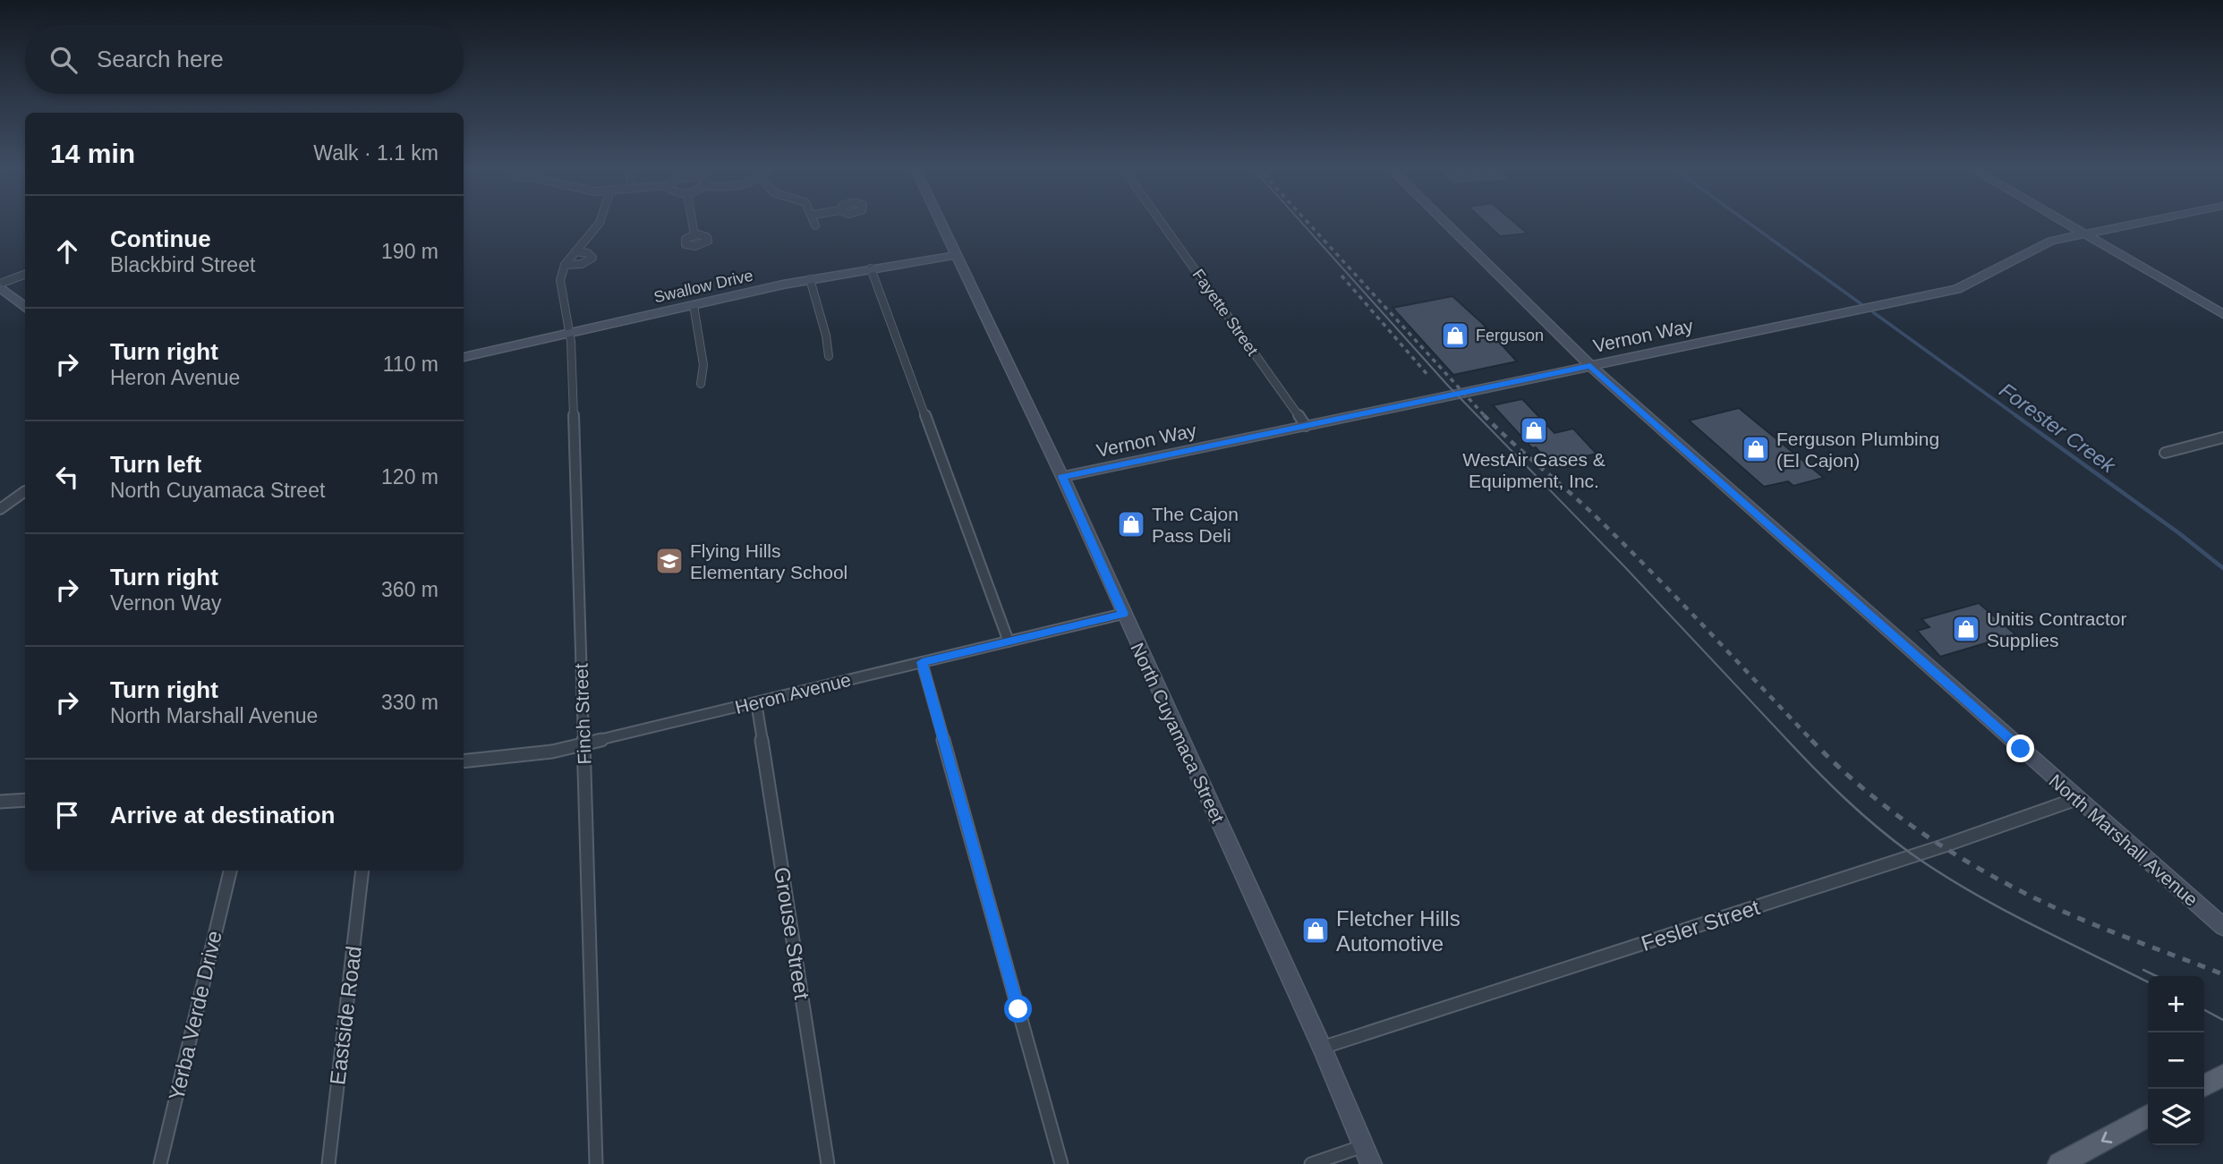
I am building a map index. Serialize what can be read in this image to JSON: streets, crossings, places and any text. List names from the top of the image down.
{
  "streets": {
    "main road": [
      "Swallow Drive",
      "Vernon Way",
      "North Cuyamaca Street",
      "North Marshall Avenue"
    ],
    "street": [
      "Fayette Street",
      "Heron Avenue",
      "Finch Street",
      "Fesler Street",
      "Grouse Street",
      "Yerba Verde Drive",
      "Eastside Road"
    ]
  },
  "crossings": [
    ["Swallow Drive", "Finch Street"],
    ["Swallow Drive", "North Cuyamaca Street"],
    ["Fayette Street", "Vernon Way"],
    ["Vernon Way", "North Cuyamaca Street"],
    ["Vernon Way", "North Marshall Avenue"],
    ["Heron Avenue", "Finch Street"],
    ["Heron Avenue", "North Cuyamaca Street"],
    ["Heron Avenue", "Grouse Street"],
    ["North Cuyamaca Street", "Fesler Street"],
    ["North Marshall Avenue", "Fesler Street"]
  ],
  "water": ["Forester Creek"],
  "places": {
    "shop": [
      "Ferguson",
      "WestAir Gases & Equipment, Inc.",
      "Ferguson Plumbing (El Cajon)",
      "The Cajon Pass Deli",
      "Unitis Contractor Supplies",
      "Fletcher Hills Automotive"
    ],
    "school or university": ["Flying Hills Elementary School"]
  },
  "page": {
    "search": "Search here",
    "heading": ["14 min", "Walk · 1.1 km"],
    "list": [
      ["Continue", "Blackbird Street", "190 m"],
      ["Turn right", "Heron Avenue", "110 m"],
      ["Turn left", "North Cuyamaca Street", "120 m"],
      ["Turn right", "Vernon Way", "360 m"],
      ["Turn right", "North Marshall Avenue", "330 m"],
      "Arrive at destination"
    ],
    "map_buttons": ["+", "−"]
  }
}
